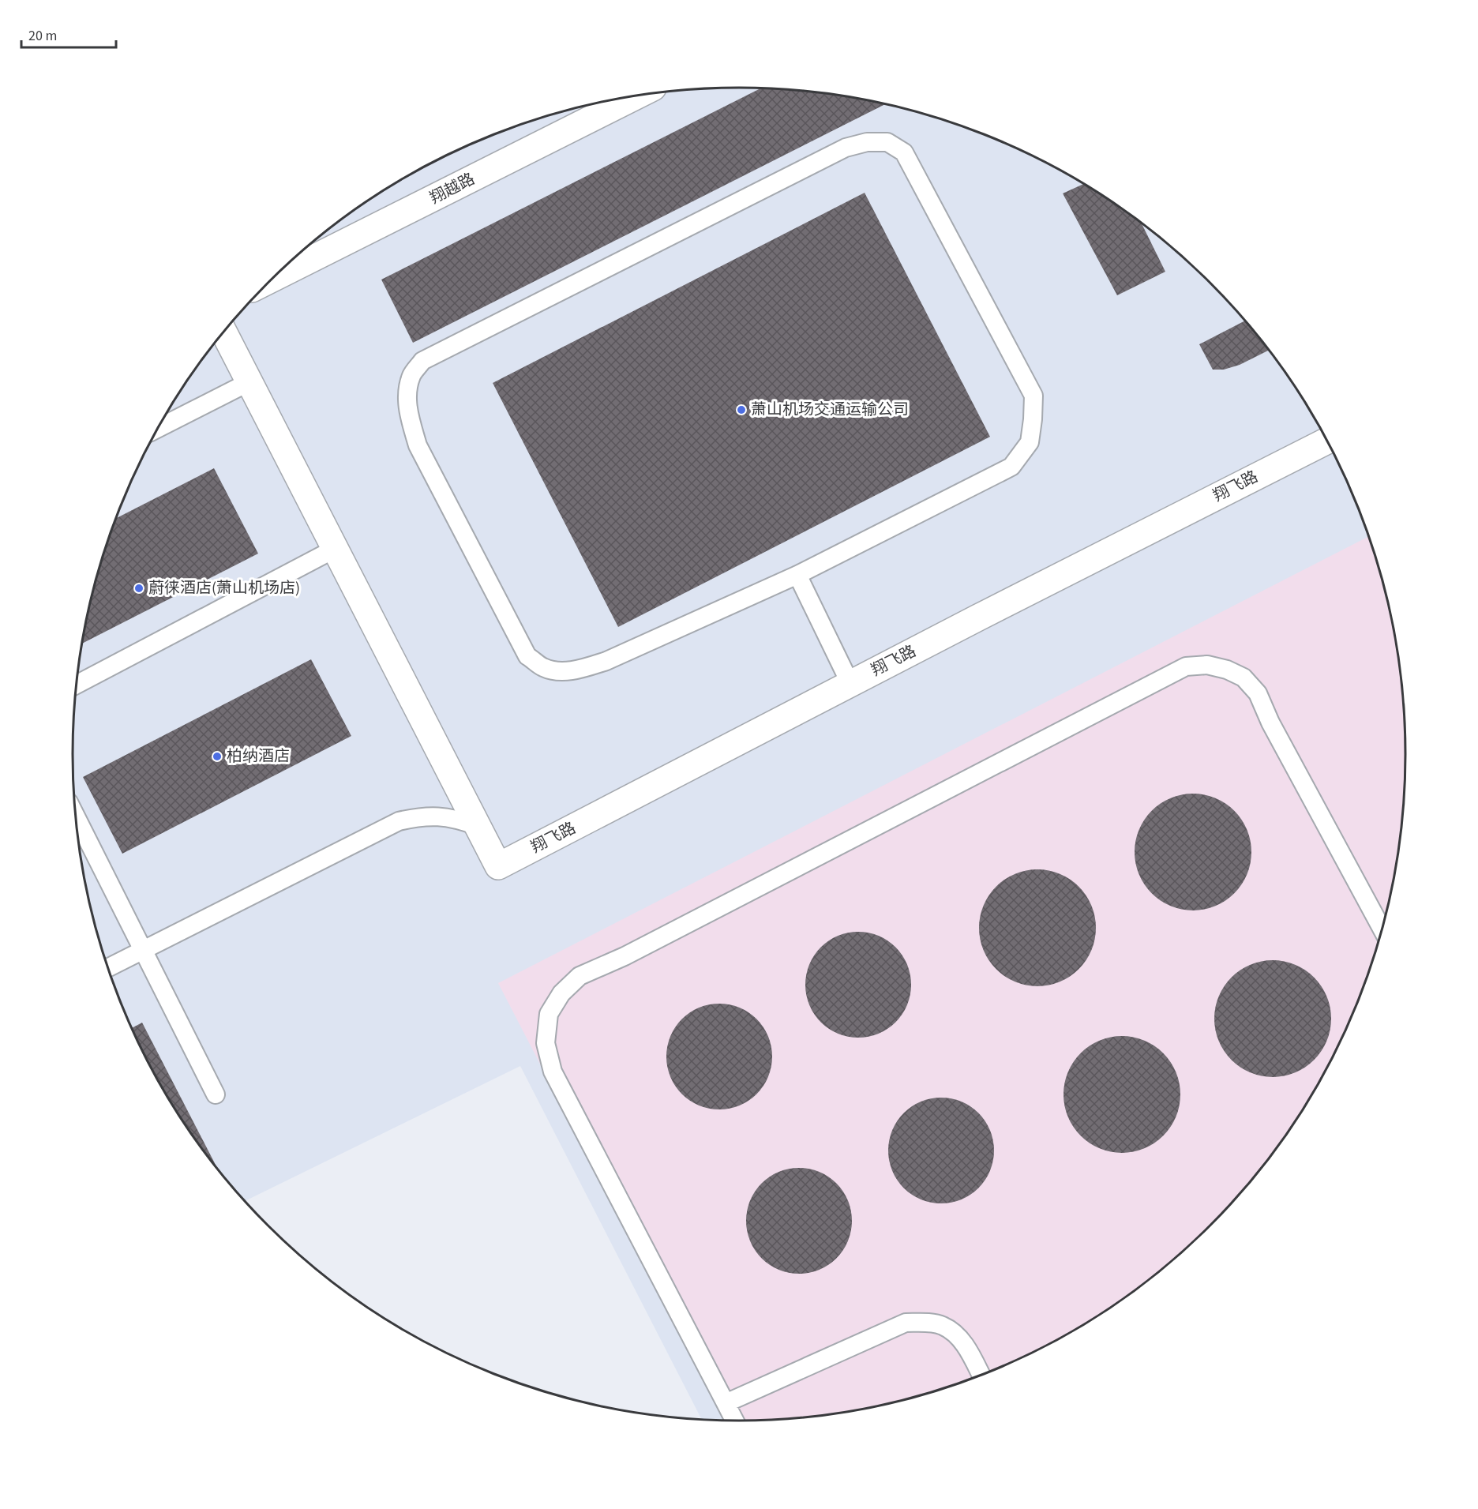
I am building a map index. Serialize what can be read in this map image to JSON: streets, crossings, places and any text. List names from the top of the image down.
{
  "streets": {
    "street": ["翔越路", "翔飞路"]
  },
  "places": ["萧山机场交通运输公司", "蔚徕酒店(萧山机场店)", "柏纳酒店"],
  "scale_bar": "20 m"
}
